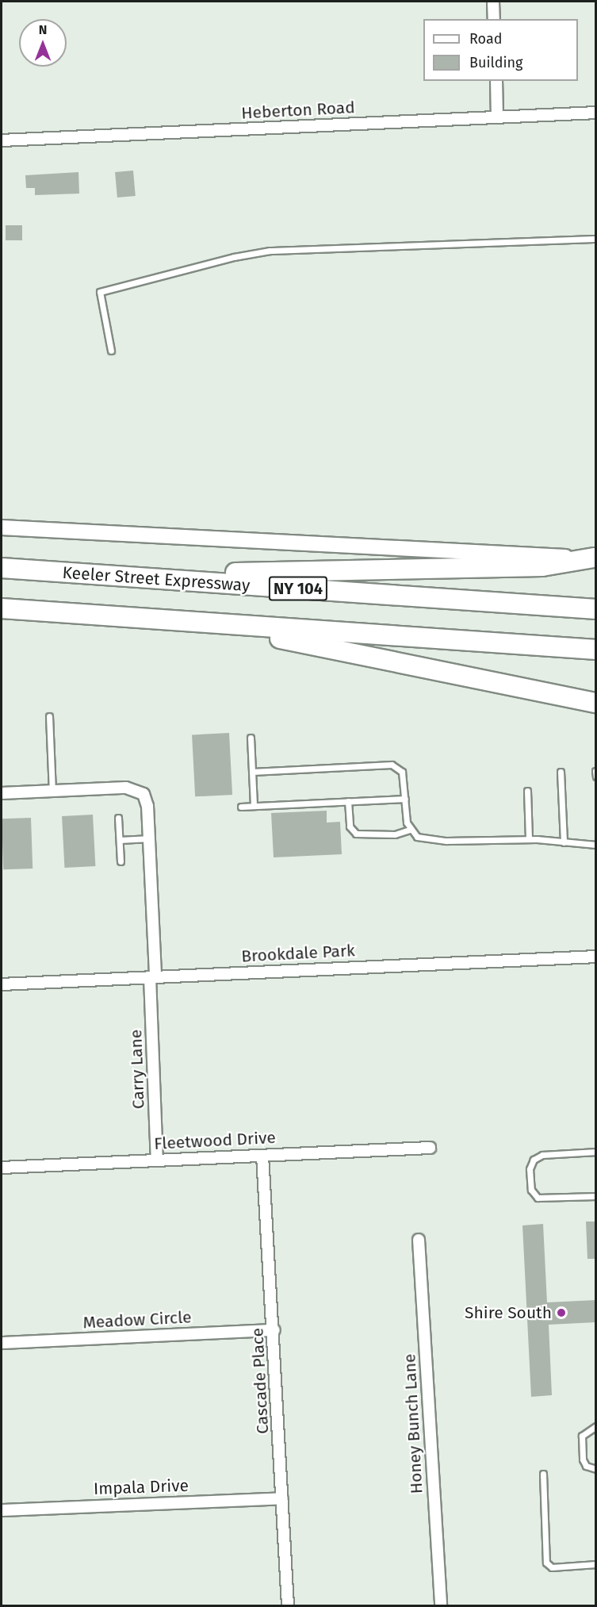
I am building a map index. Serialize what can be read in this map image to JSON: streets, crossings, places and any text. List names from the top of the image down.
{
  "streets": {
    "highway": ["Keeler Street Expressway", "NY 104"],
    "street": [
      "Heberton Road",
      "Brookdale Park",
      "Carry Lane",
      "Fleetwood Drive",
      "Meadow Circle",
      "Cascade Place",
      "Honey Bunch Lane",
      "Impala Drive"
    ]
  },
  "crossings": [
    ["Brookdale Park", "Carry Lane"],
    ["Carry Lane", "Fleetwood Drive"],
    ["Fleetwood Drive", "Cascade Place"],
    ["Meadow Circle", "Cascade Place"],
    ["Cascade Place", "Impala Drive"]
  ],
  "places": ["Shire South"],
  "legend": ["Road", "Building"],
  "north": "top"
}
